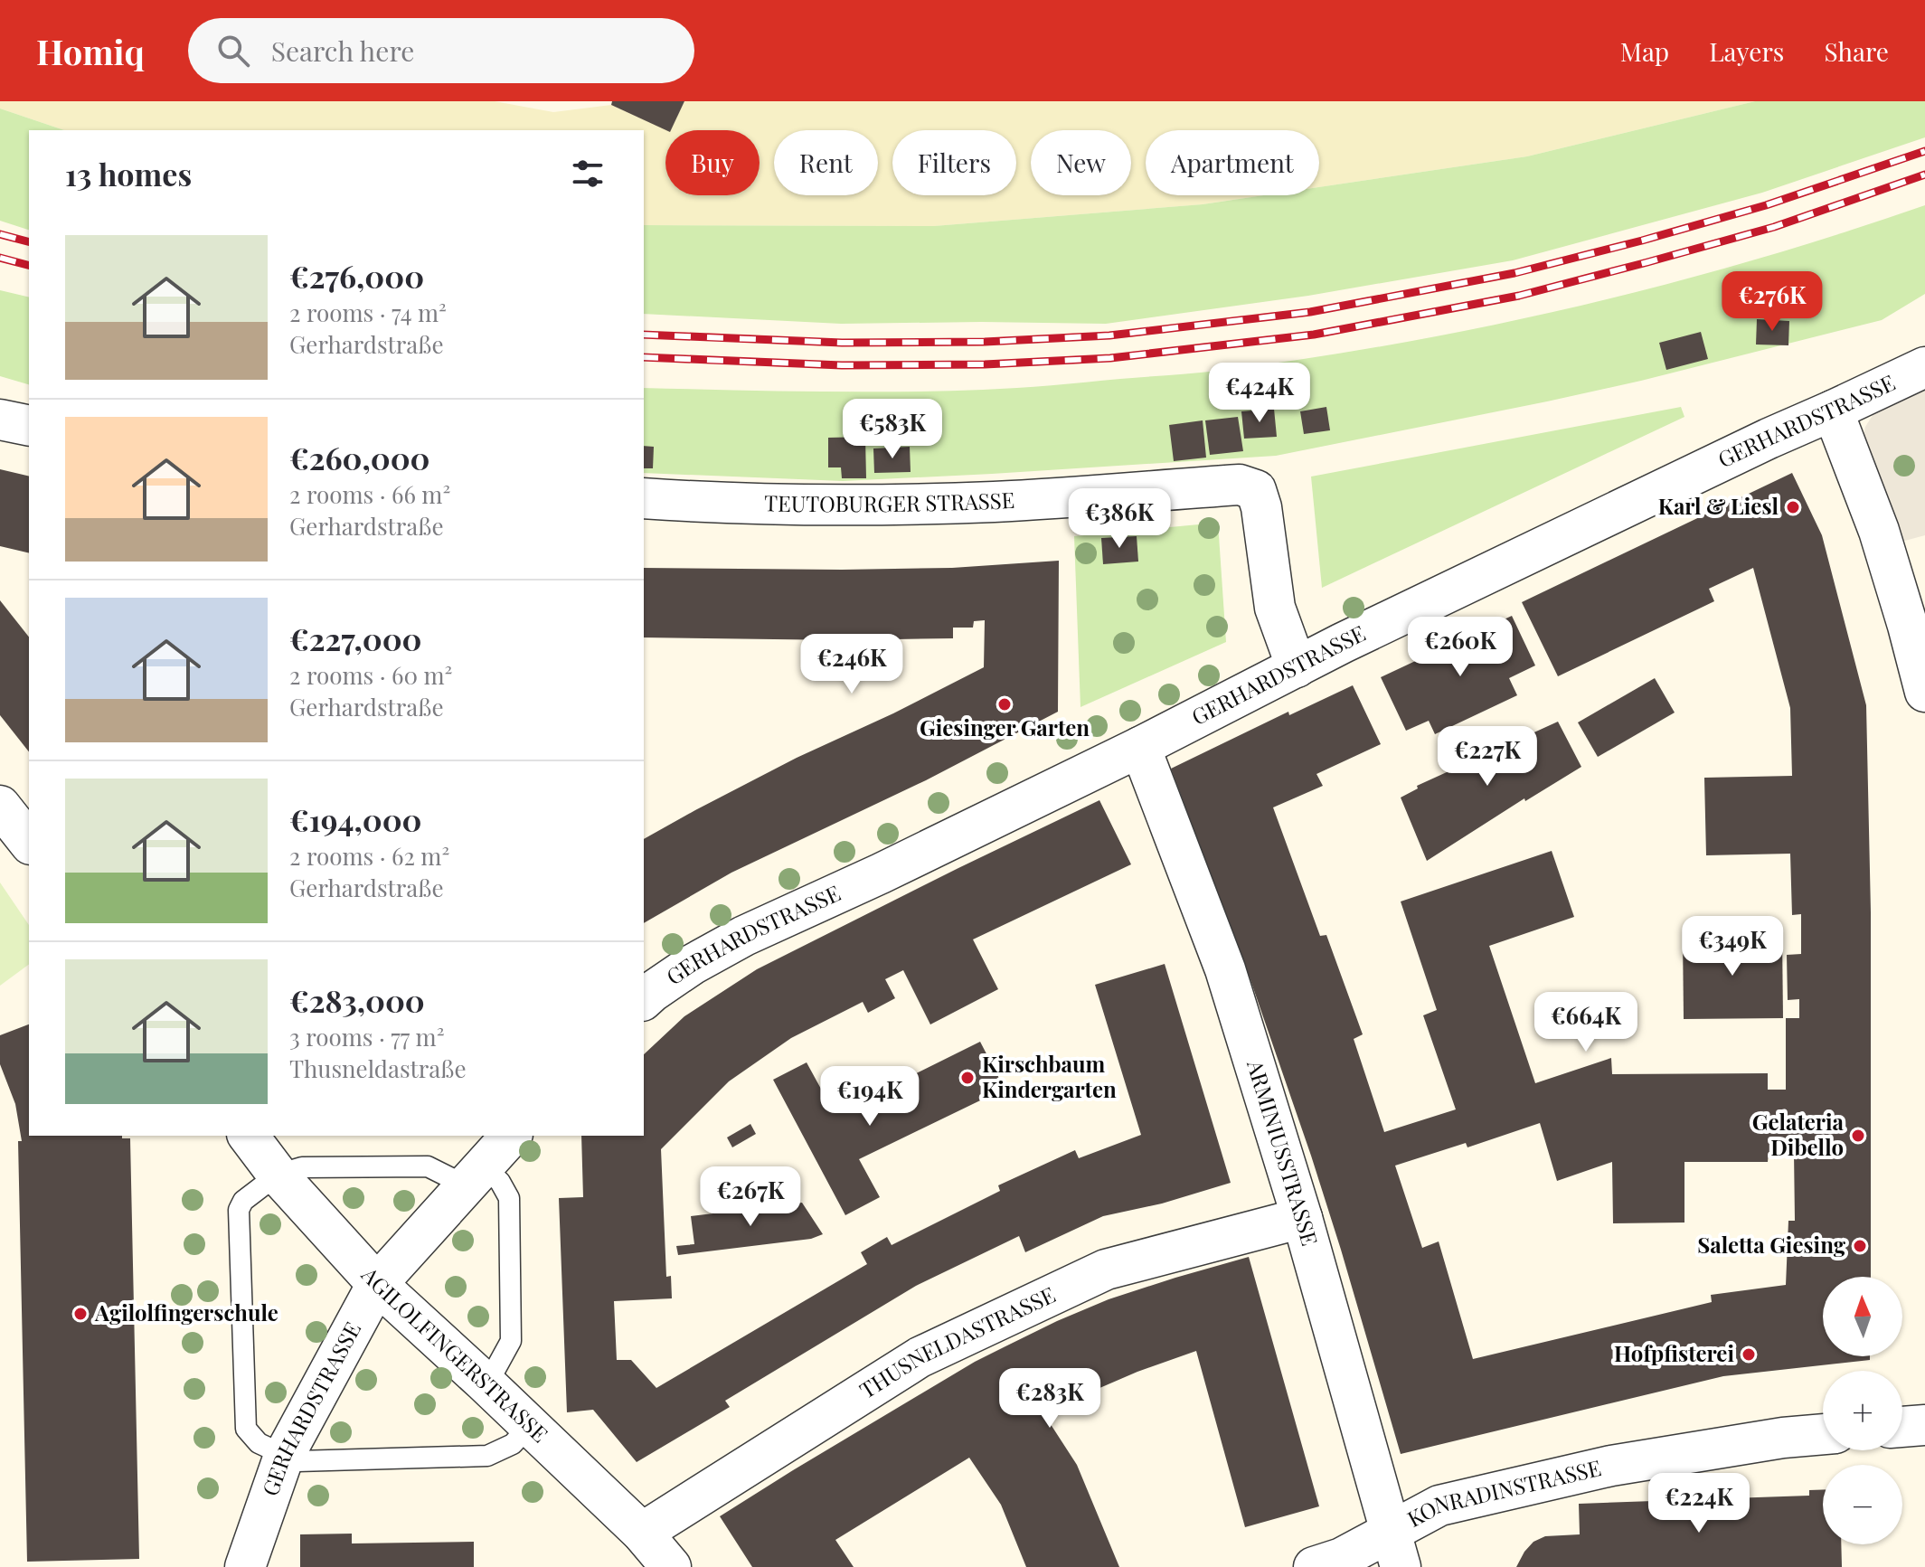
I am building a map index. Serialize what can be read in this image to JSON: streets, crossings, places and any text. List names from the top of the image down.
{
  "streets": {
    "street": [
      "GERHARDSTRASSE",
      "TEUTOBURGER STRASSE",
      "ARMINIUSSTRASSE",
      "THUSNELDASTRASSE",
      "AGILOLFINGERSTRASSE",
      "KONRADINSTRASSE"
    ]
  },
  "crossings": [
    ["GERHARDSTRASSE", "TEUTOBURGER STRASSE"],
    ["GERHARDSTRASSE", "ARMINIUSSTRASSE"],
    ["GERHARDSTRASSE", "AGILOLFINGERSTRASSE"],
    ["ARMINIUSSTRASSE", "THUSNELDASTRASSE"],
    ["ARMINIUSSTRASSE", "KONRADINSTRASSE"],
    ["THUSNELDASTRASSE", "AGILOLFINGERSTRASSE"]
  ],
  "places": [
    "Karl & Liesl",
    "Giesinger Garten",
    "Kirschbaum Kindergarten",
    "Gelateria Dibello",
    "Saletta Giesing",
    "Agilolfingerschule",
    "Hofpfisterei"
  ],
  "north": "top",
  "page": {
    "header": "Homiq",
    "search": "Search here",
    "nav": ["Map", "Layers", "Share"],
    "chip": [
      "Buy",
      "Rent",
      "Filters",
      "New",
      "Apartment"
    ],
    "heading": "13 homes",
    "list": [
      {
        "name": "€276,000",
        "note": "2 rooms · 74 m² · Gerhardstraße"
      },
      {
        "name": "€260,000",
        "note": "2 rooms · 66 m² · Gerhardstraße"
      },
      {
        "name": "€227,000",
        "note": "2 rooms · 60 m² · Gerhardstraße"
      },
      {
        "name": "€194,000",
        "note": "2 rooms · 62 m² · Gerhardstraße"
      },
      {
        "name": "€283,000",
        "note": "3 rooms · 77 m² · Thusneldastraße"
      }
    ],
    "price": [
      "€276K",
      "€424K",
      "€583K",
      "€386K",
      "€260K",
      "€246K",
      "€227K",
      "€349K",
      "€664K",
      "€194K",
      "€267K",
      "€283K",
      "€224K"
    ],
    "map_buttons": ["+", "−"]
  }
}
